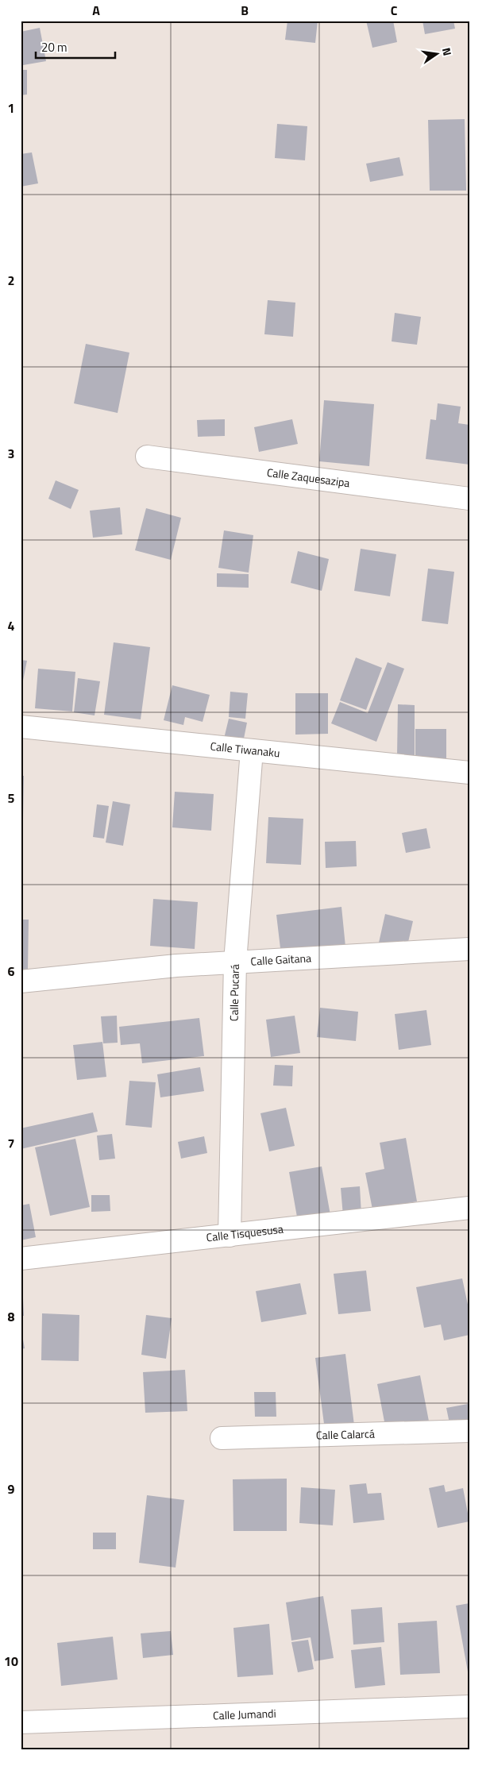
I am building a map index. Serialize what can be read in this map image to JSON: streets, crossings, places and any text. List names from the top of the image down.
{
  "streets": {
    "street": [
      "Calle Zaquesazipa",
      "Calle Tiwanaku",
      "Calle Gaitana",
      "Calle Pucará",
      "Calle Tisquesusa",
      "Calle Calarcá",
      "Calle Jumandi"
    ]
  },
  "crossings": [
    ["Calle Tiwanaku", "Calle Pucará"],
    ["Calle Gaitana", "Calle Pucará"],
    ["Calle Pucará", "Calle Tisquesusa"]
  ],
  "scale_bar": "20 m",
  "north": "right",
  "grid": {
    "columns": ["A", "B", "C"],
    "rows": [
      "1",
      "2",
      "3",
      "4",
      "5",
      "6",
      "7",
      "8",
      "9",
      "10"
    ]
  }
}
